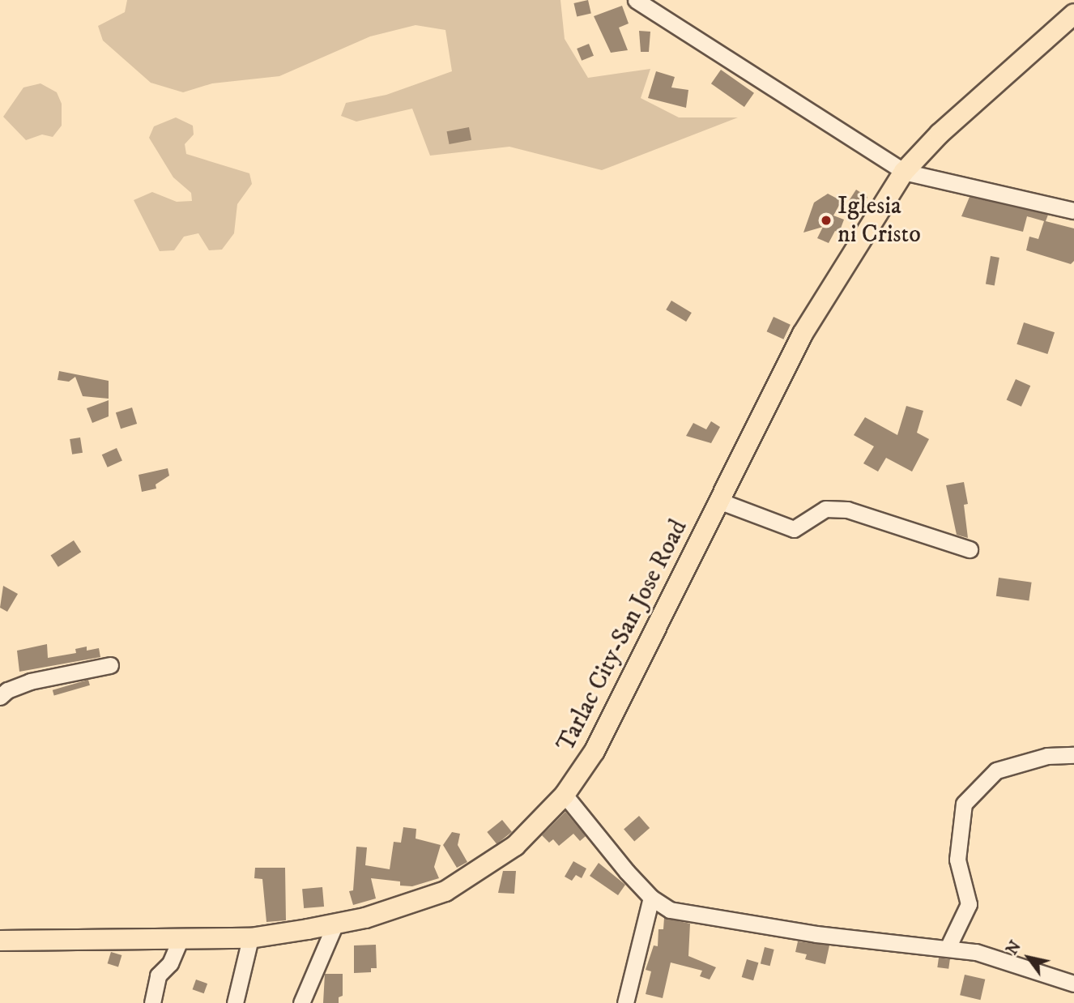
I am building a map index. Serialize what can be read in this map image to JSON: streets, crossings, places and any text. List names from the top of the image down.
{
  "streets": {
    "main road": ["Tarlac City-San Jose Road"]
  },
  "places": ["Iglesia ni Cristo"],
  "north": "top left"
}
